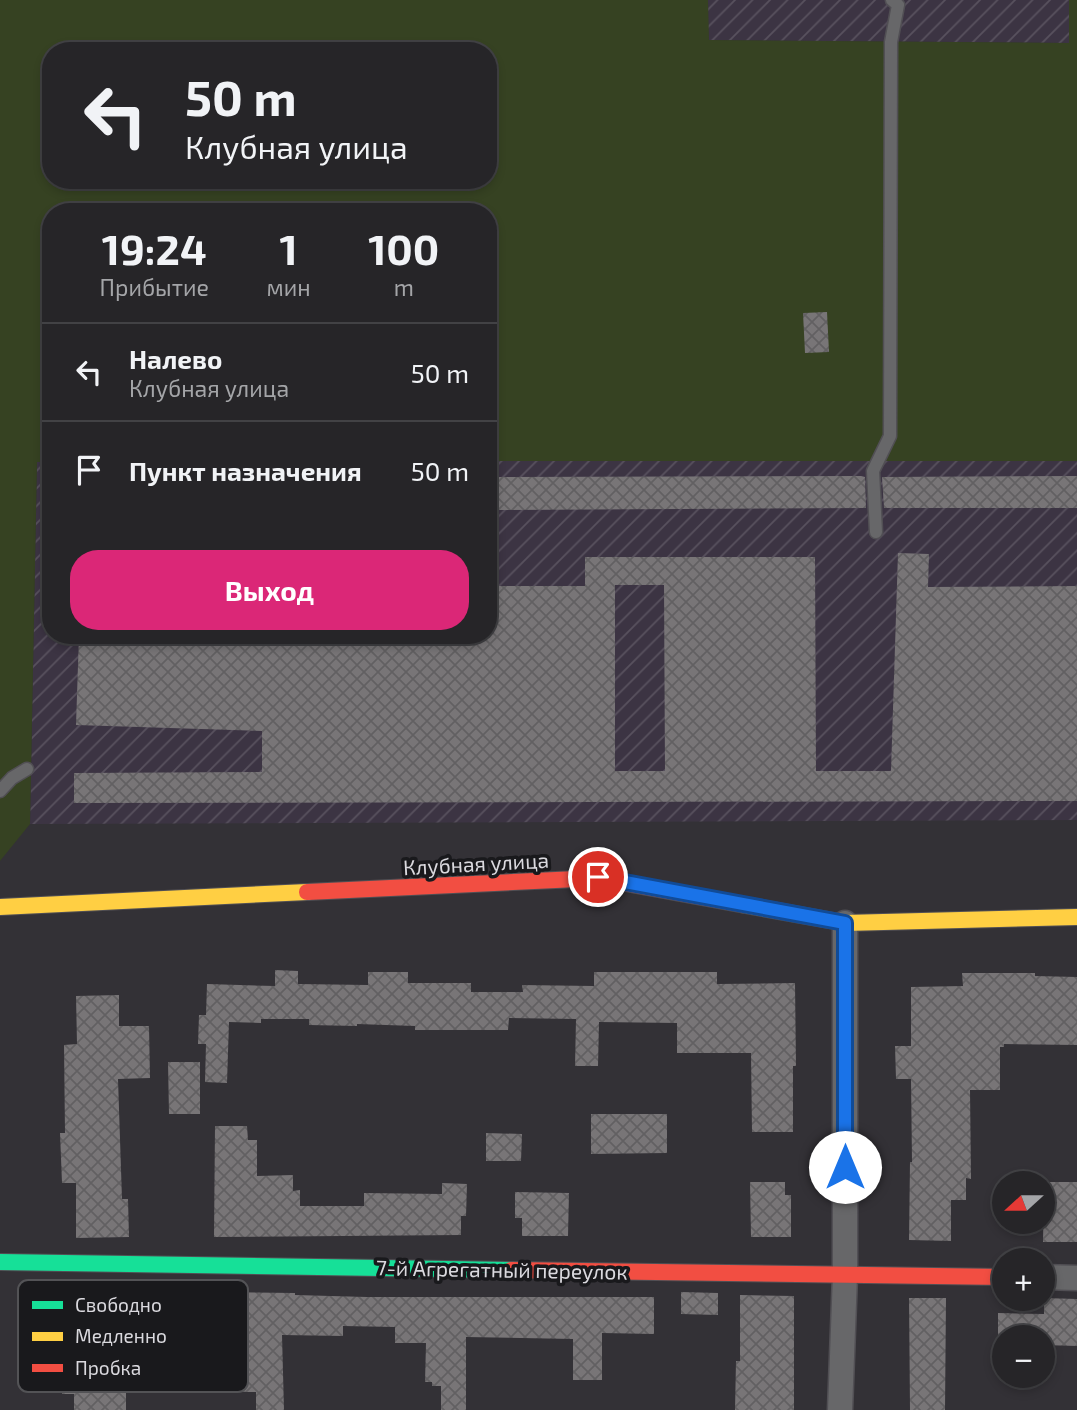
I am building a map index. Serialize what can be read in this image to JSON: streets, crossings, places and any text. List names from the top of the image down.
{
  "streets": {
    "street": ["Клубная улица", "7-й Агрегатный переулок"]
  },
  "legend": ["Свободно", "Медленно", "Пробка"],
  "north": "left",
  "page": {
    "turn": ["50 m", "Клубная улица"],
    "eta": [
      "19:24",
      "Прибытие",
      "1",
      "мин",
      "100",
      "m"
    ],
    "list": [
      {
        "name": "Налево",
        "note": "Клубная улица",
        "value": "50 m"
      },
      {
        "name": "Пункт назначения",
        "value": "50 m"
      }
    ],
    "buttons": "Выход",
    "map_buttons": ["+", "−"]
  }
}
